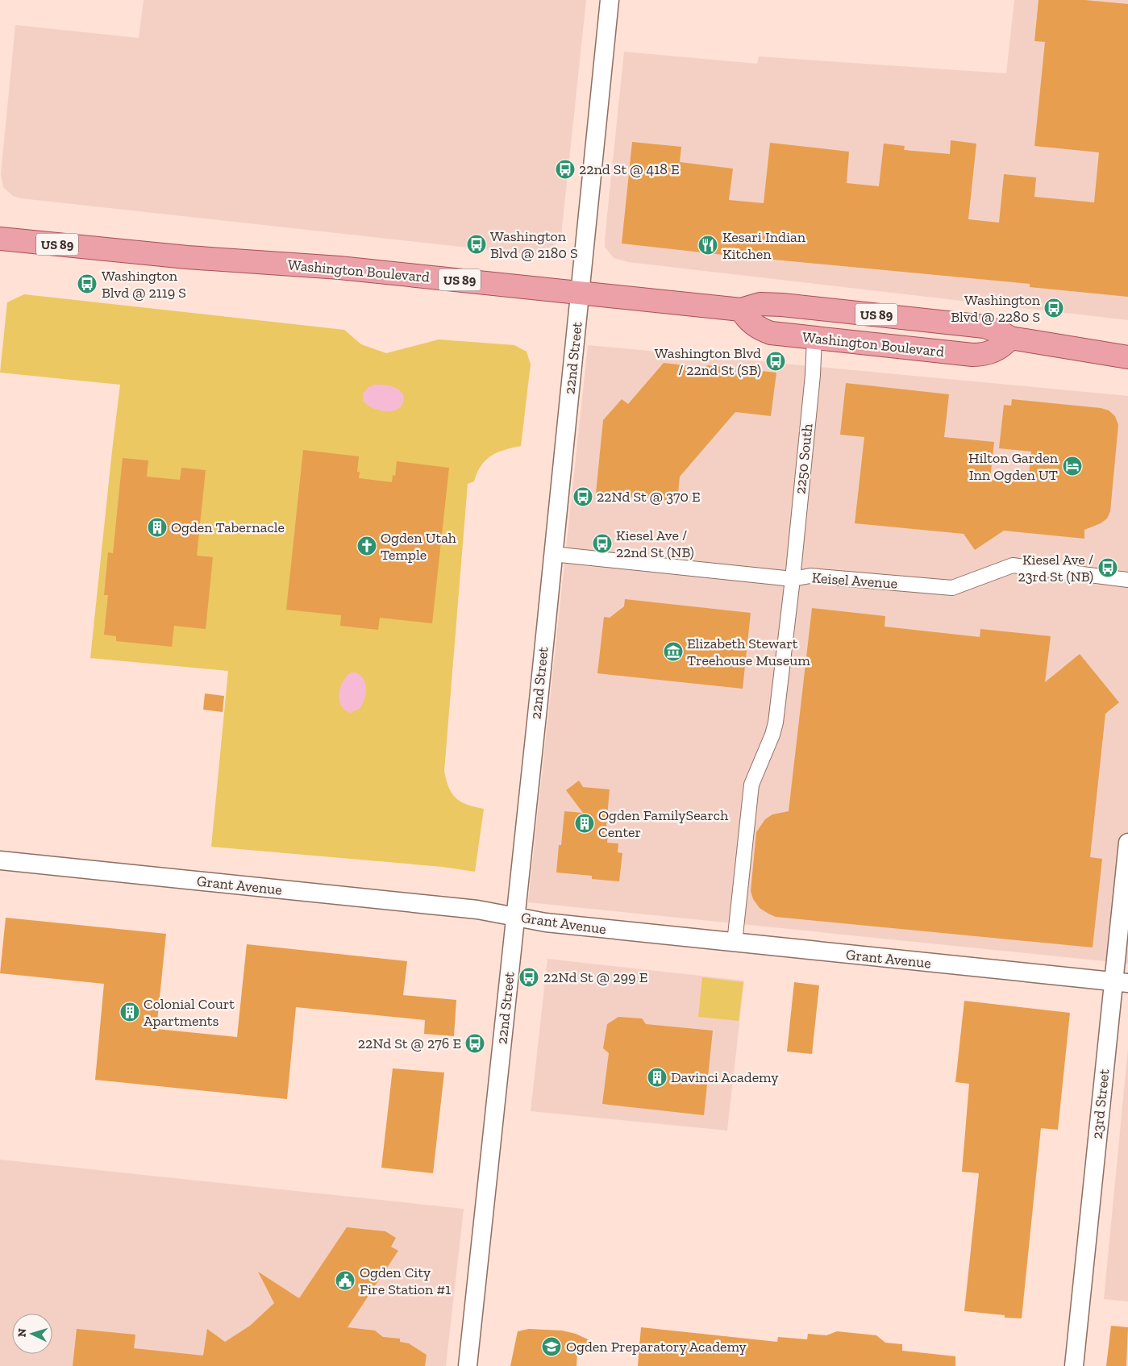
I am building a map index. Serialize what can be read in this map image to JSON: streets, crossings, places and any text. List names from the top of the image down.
{
  "streets": {
    "main road": ["US 89", "Washington Boulevard"],
    "street": [
      "22nd Street",
      "2250 South",
      "Keisel Avenue",
      "Grant Avenue",
      "23rd Street"
    ]
  },
  "crossings": [
    ["Washington Boulevard", "22nd Street"],
    ["Washington Boulevard", "2250 South"],
    ["22nd Street", "Keisel Avenue"],
    ["22nd Street", "Grant Avenue"],
    ["2250 South", "Keisel Avenue"],
    ["2250 South", "Grant Avenue"],
    ["Grant Avenue", "23rd Street"]
  ],
  "places": {
    "bus stop": [
      "22nd St @ 418 E",
      "Washington Blvd @ 2180 S",
      "Washington Blvd @ 2119 S",
      "Washington Blvd @ 2280 S",
      "Washington Blvd / 22nd St (SB)",
      "22Nd St @ 370 E",
      "Kiesel Ave / 22nd St (NB)",
      "Kiesel Ave / 23rd St (NB)",
      "22Nd St @ 299 E",
      "22Nd St @ 276 E"
    ],
    "restaurant": ["Kesari Indian Kitchen"],
    "hotel": ["Hilton Garden Inn Ogden UT"],
    "building": [
      "Ogden Tabernacle",
      "Ogden FamilySearch Center",
      "Colonial Court Apartments",
      "Davinci Academy"
    ],
    "church": ["Ogden Utah Temple"],
    "museum": ["Elizabeth Stewart Treehouse Museum"],
    "public building": ["Ogden City Fire Station #1"],
    "school or university": ["Ogden Preparatory Academy"]
  },
  "north": "left"
}
